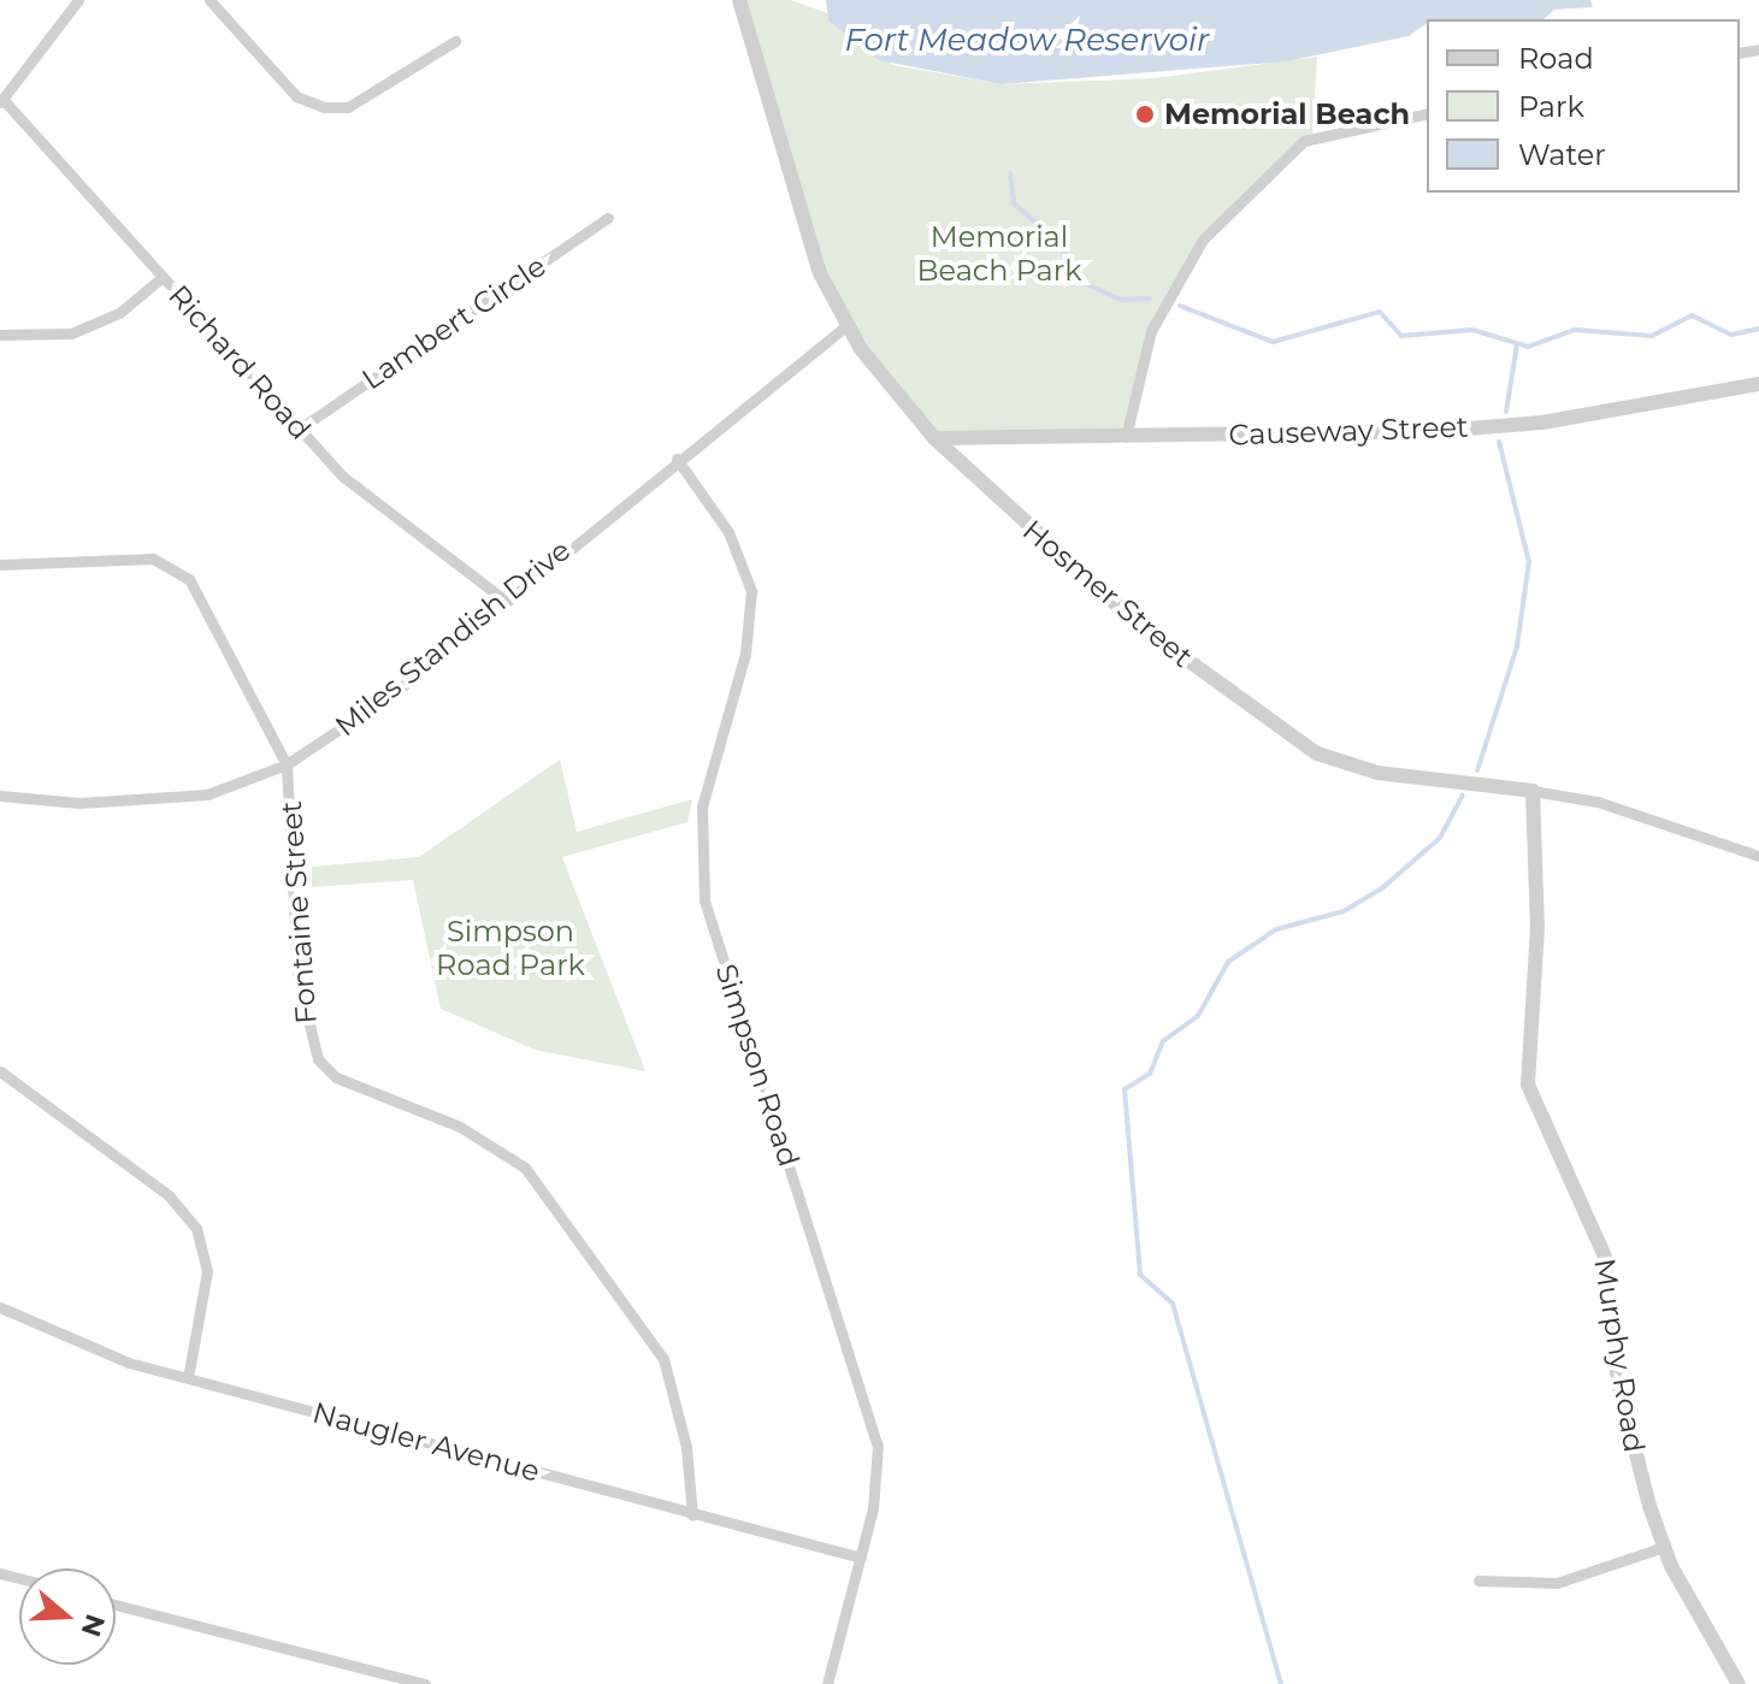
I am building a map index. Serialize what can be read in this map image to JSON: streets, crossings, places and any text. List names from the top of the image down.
{
  "streets": {
    "street": [
      "Lambert Circle",
      "Richard Road",
      "Causeway Street",
      "Hosmer Street",
      "Miles Standish Drive",
      "Fontaine Street",
      "Simpson Road",
      "Murphy Road",
      "Naugler Avenue"
    ]
  },
  "crossings": [
    ["Lambert Circle", "Richard Road"],
    ["Richard Road", "Miles Standish Drive"],
    ["Causeway Street", "Hosmer Street"],
    ["Hosmer Street", "Miles Standish Drive"],
    ["Hosmer Street", "Murphy Road"],
    ["Miles Standish Drive", "Fontaine Street"],
    ["Miles Standish Drive", "Simpson Road"],
    ["Fontaine Street", "Naugler Avenue"],
    ["Simpson Road", "Naugler Avenue"]
  ],
  "water": ["Fort Meadow Reservoir"],
  "parks": ["Memorial Beach Park", "Simpson Road Park"],
  "places": ["Memorial Beach"],
  "legend": ["Road", "Park", "Water"],
  "north": "right"
}
